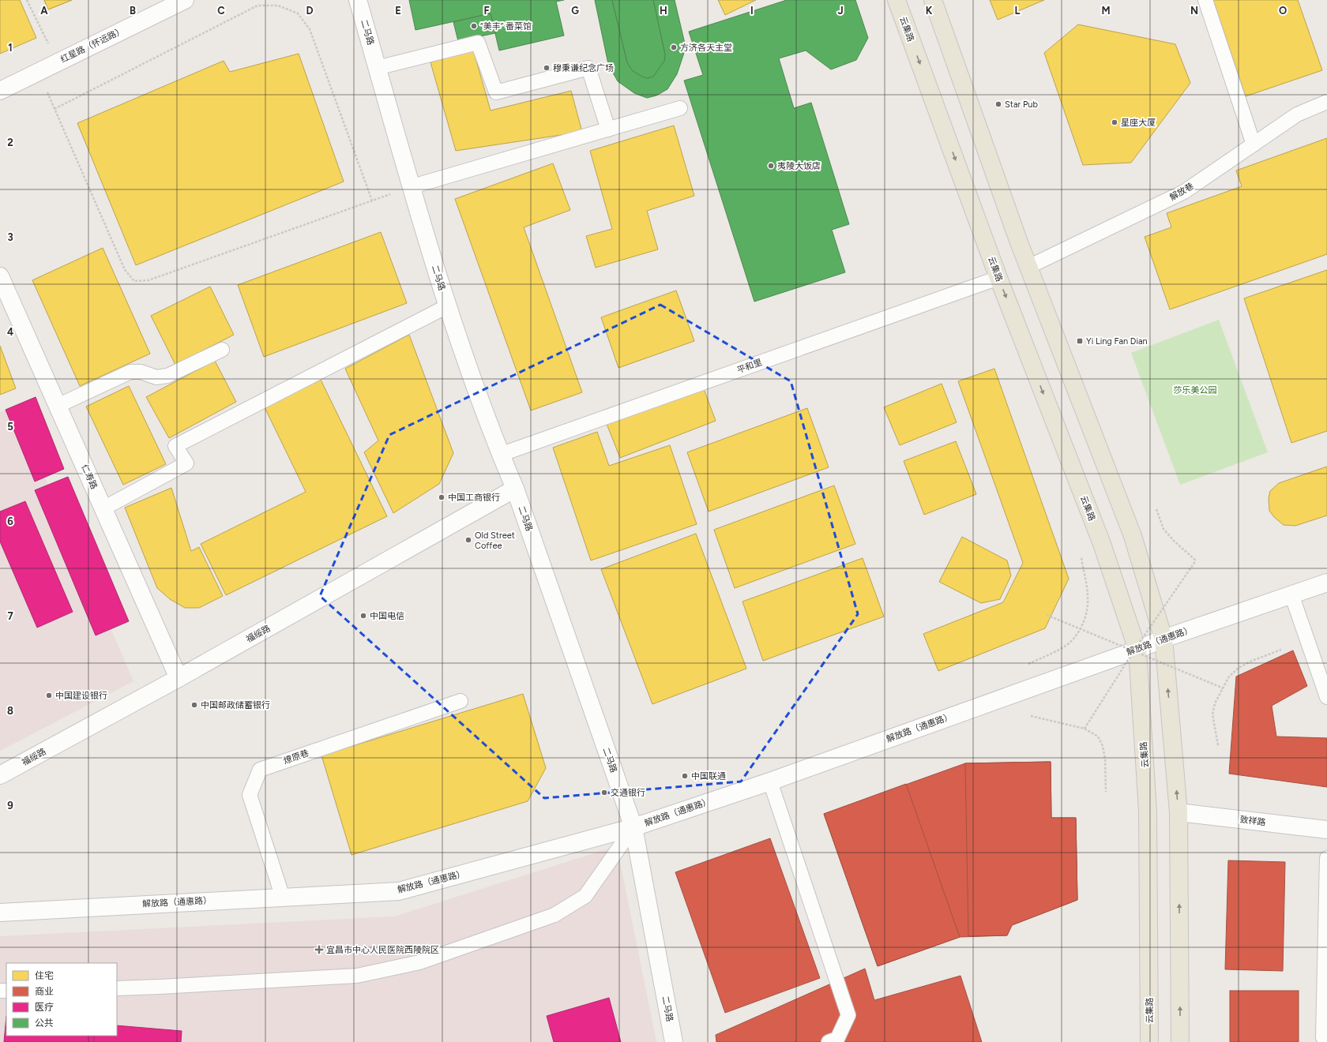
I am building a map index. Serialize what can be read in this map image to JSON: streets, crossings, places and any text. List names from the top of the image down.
{
  "streets": {
    "main road": ["云集路"],
    "street": [
      "二马路",
      "红星路（怀远路）",
      "仁寿路",
      "福绥路",
      "解放路（通惠路）",
      "致祥路"
    ],
    "lane": ["解放巷", "平和里", "燎原巷"]
  },
  "crossings": [
    ["云集路", "平和里"],
    ["云集路", "解放路（通惠路）"],
    ["二马路", "平和里"],
    ["二马路", "福绥路"],
    ["二马路", "解放路（通惠路）"],
    ["仁寿路", "福绥路"],
    ["解放路（通惠路）", "燎原巷"]
  ],
  "parks": ["莎乐美公园"],
  "places": {
    "other": [
      "“美丰” 番菜馆",
      "方济各天主堂",
      "穆秉谦纪念广场",
      "Star Pub",
      "星座大厦",
      "夷陵大饭店",
      "中国工商银行",
      "Old Street Coffee",
      "中国电信",
      "中国建设银行",
      "中国邮政储蓄银行",
      "中国联通",
      "交通银行"
    ],
    "transit": ["Yi Ling Fan Dian"],
    "health": ["宜昌市中心人民医院西陵院区"]
  },
  "legend": [
    "住宅",
    "商业",
    "医疗",
    "公共"
  ],
  "grid": {
    "columns": [
      "A",
      "B",
      "C",
      "D",
      "E",
      "F",
      "G",
      "H",
      "I",
      "J",
      "K",
      "L",
      "M",
      "N",
      "O"
    ],
    "rows": [
      "1",
      "2",
      "3",
      "4",
      "5",
      "6",
      "7",
      "8",
      "9"
    ]
  }
}
